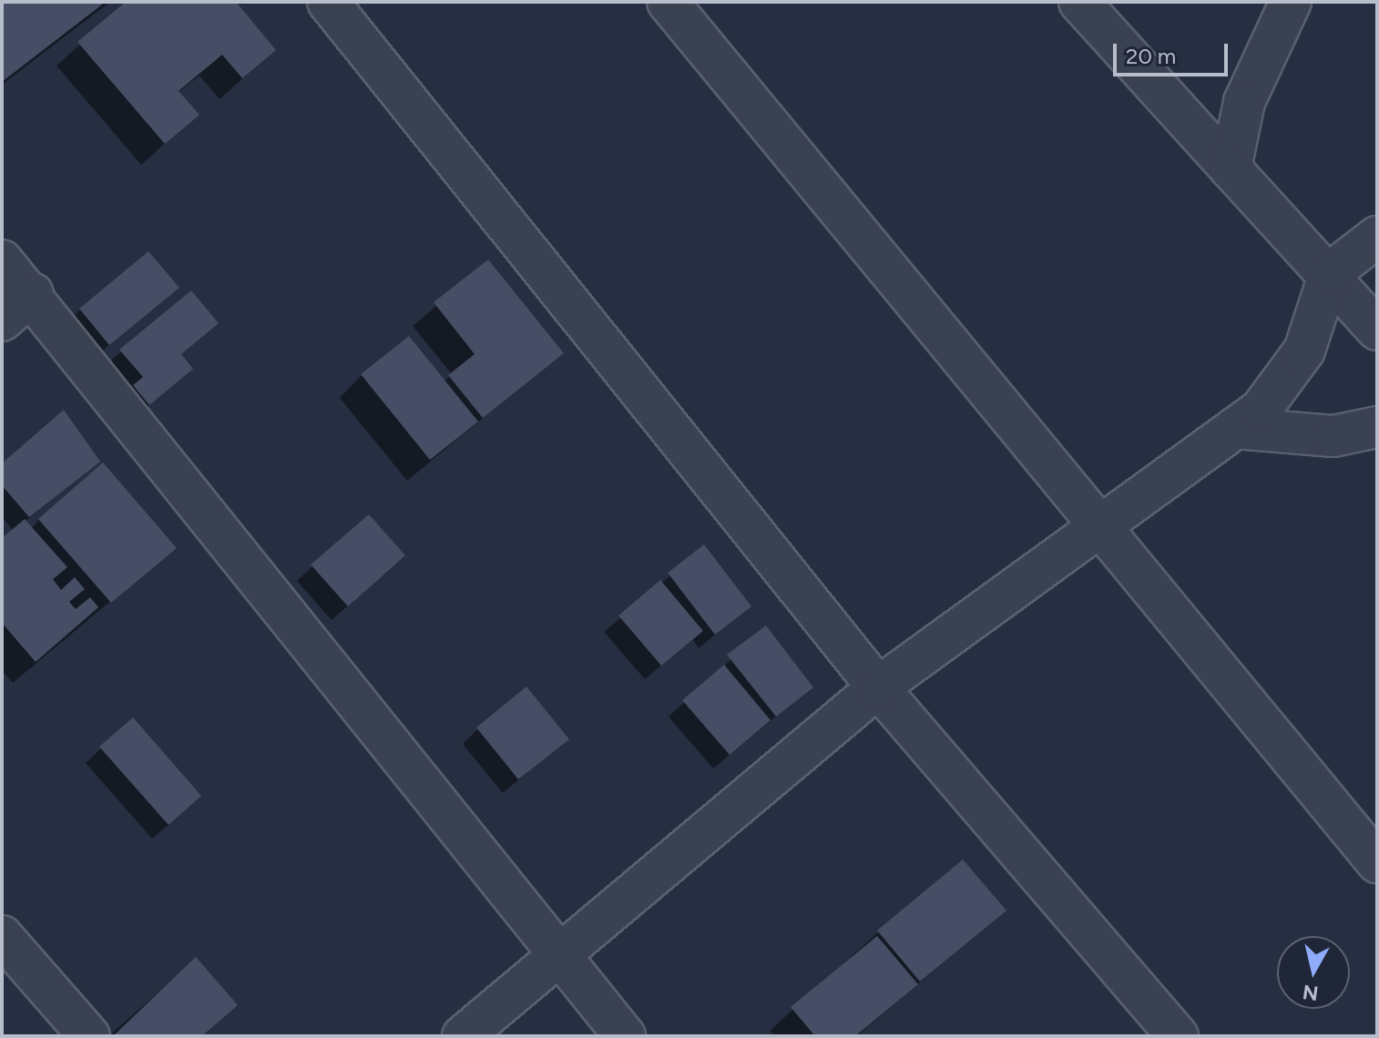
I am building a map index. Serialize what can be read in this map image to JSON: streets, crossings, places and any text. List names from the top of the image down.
{
  "scale_bar": "20 m",
  "north": "bottom"
}
